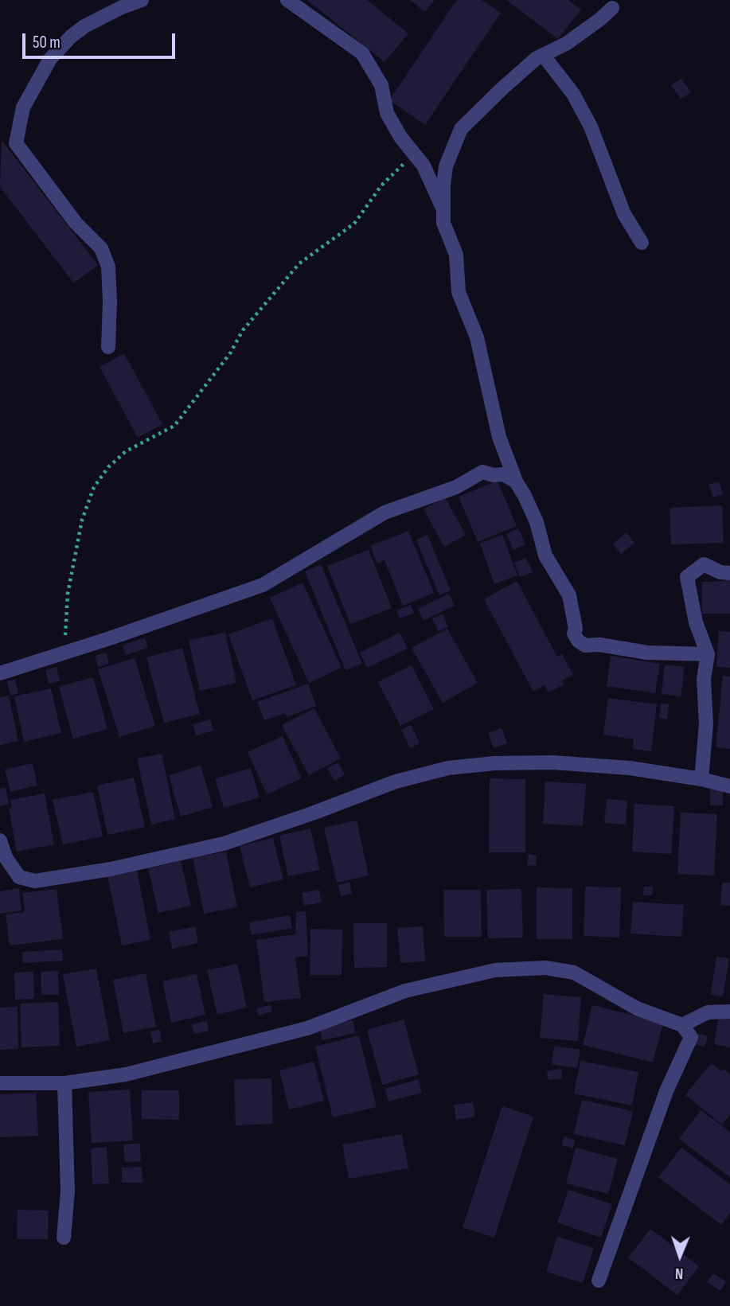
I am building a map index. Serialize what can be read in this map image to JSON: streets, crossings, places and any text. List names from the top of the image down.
{
  "scale_bar": "50 m",
  "north": "bottom"
}
